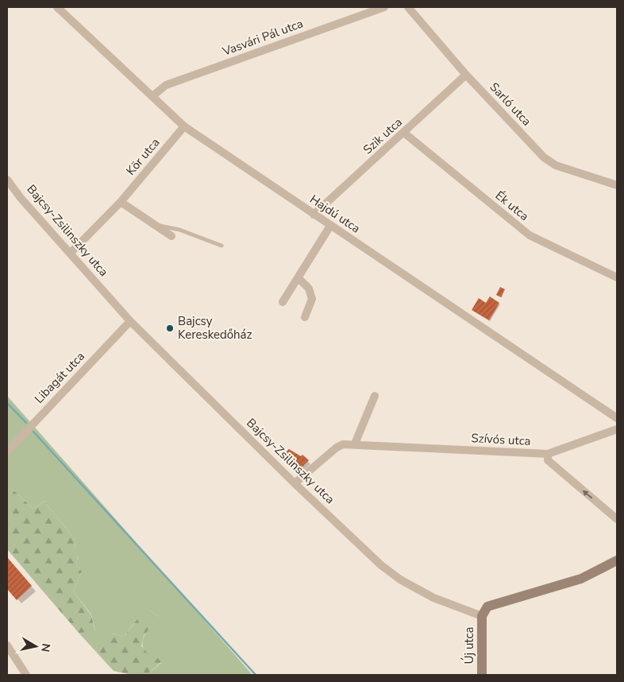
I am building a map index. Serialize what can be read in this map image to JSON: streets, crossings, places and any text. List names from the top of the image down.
{
  "streets": {
    "main road": ["Új utca"],
    "street": [
      "Vasvári Pál utca",
      "Sarló utca",
      "Szik utca",
      "Kör utca",
      "Ék utca",
      "Hajdú utca",
      "Bajcsy-Zsilinszky utca",
      "Libagát utca",
      "Szívós utca"
    ]
  },
  "crossings": [
    ["Vasvári Pál utca", "Hajdú utca"],
    ["Sarló utca", "Szik utca"],
    ["Szik utca", "Ék utca"],
    ["Szik utca", "Hajdú utca"],
    ["Kör utca", "Hajdú utca"],
    ["Kör utca", "Bajcsy-Zsilinszky utca"],
    ["Bajcsy-Zsilinszky utca", "Libagát utca"],
    ["Bajcsy-Zsilinszky utca", "Szívós utca"],
    ["Bajcsy-Zsilinszky utca", "Új utca"]
  ],
  "places": ["Bajcsy Kereskedőház"],
  "north": "right"
}
